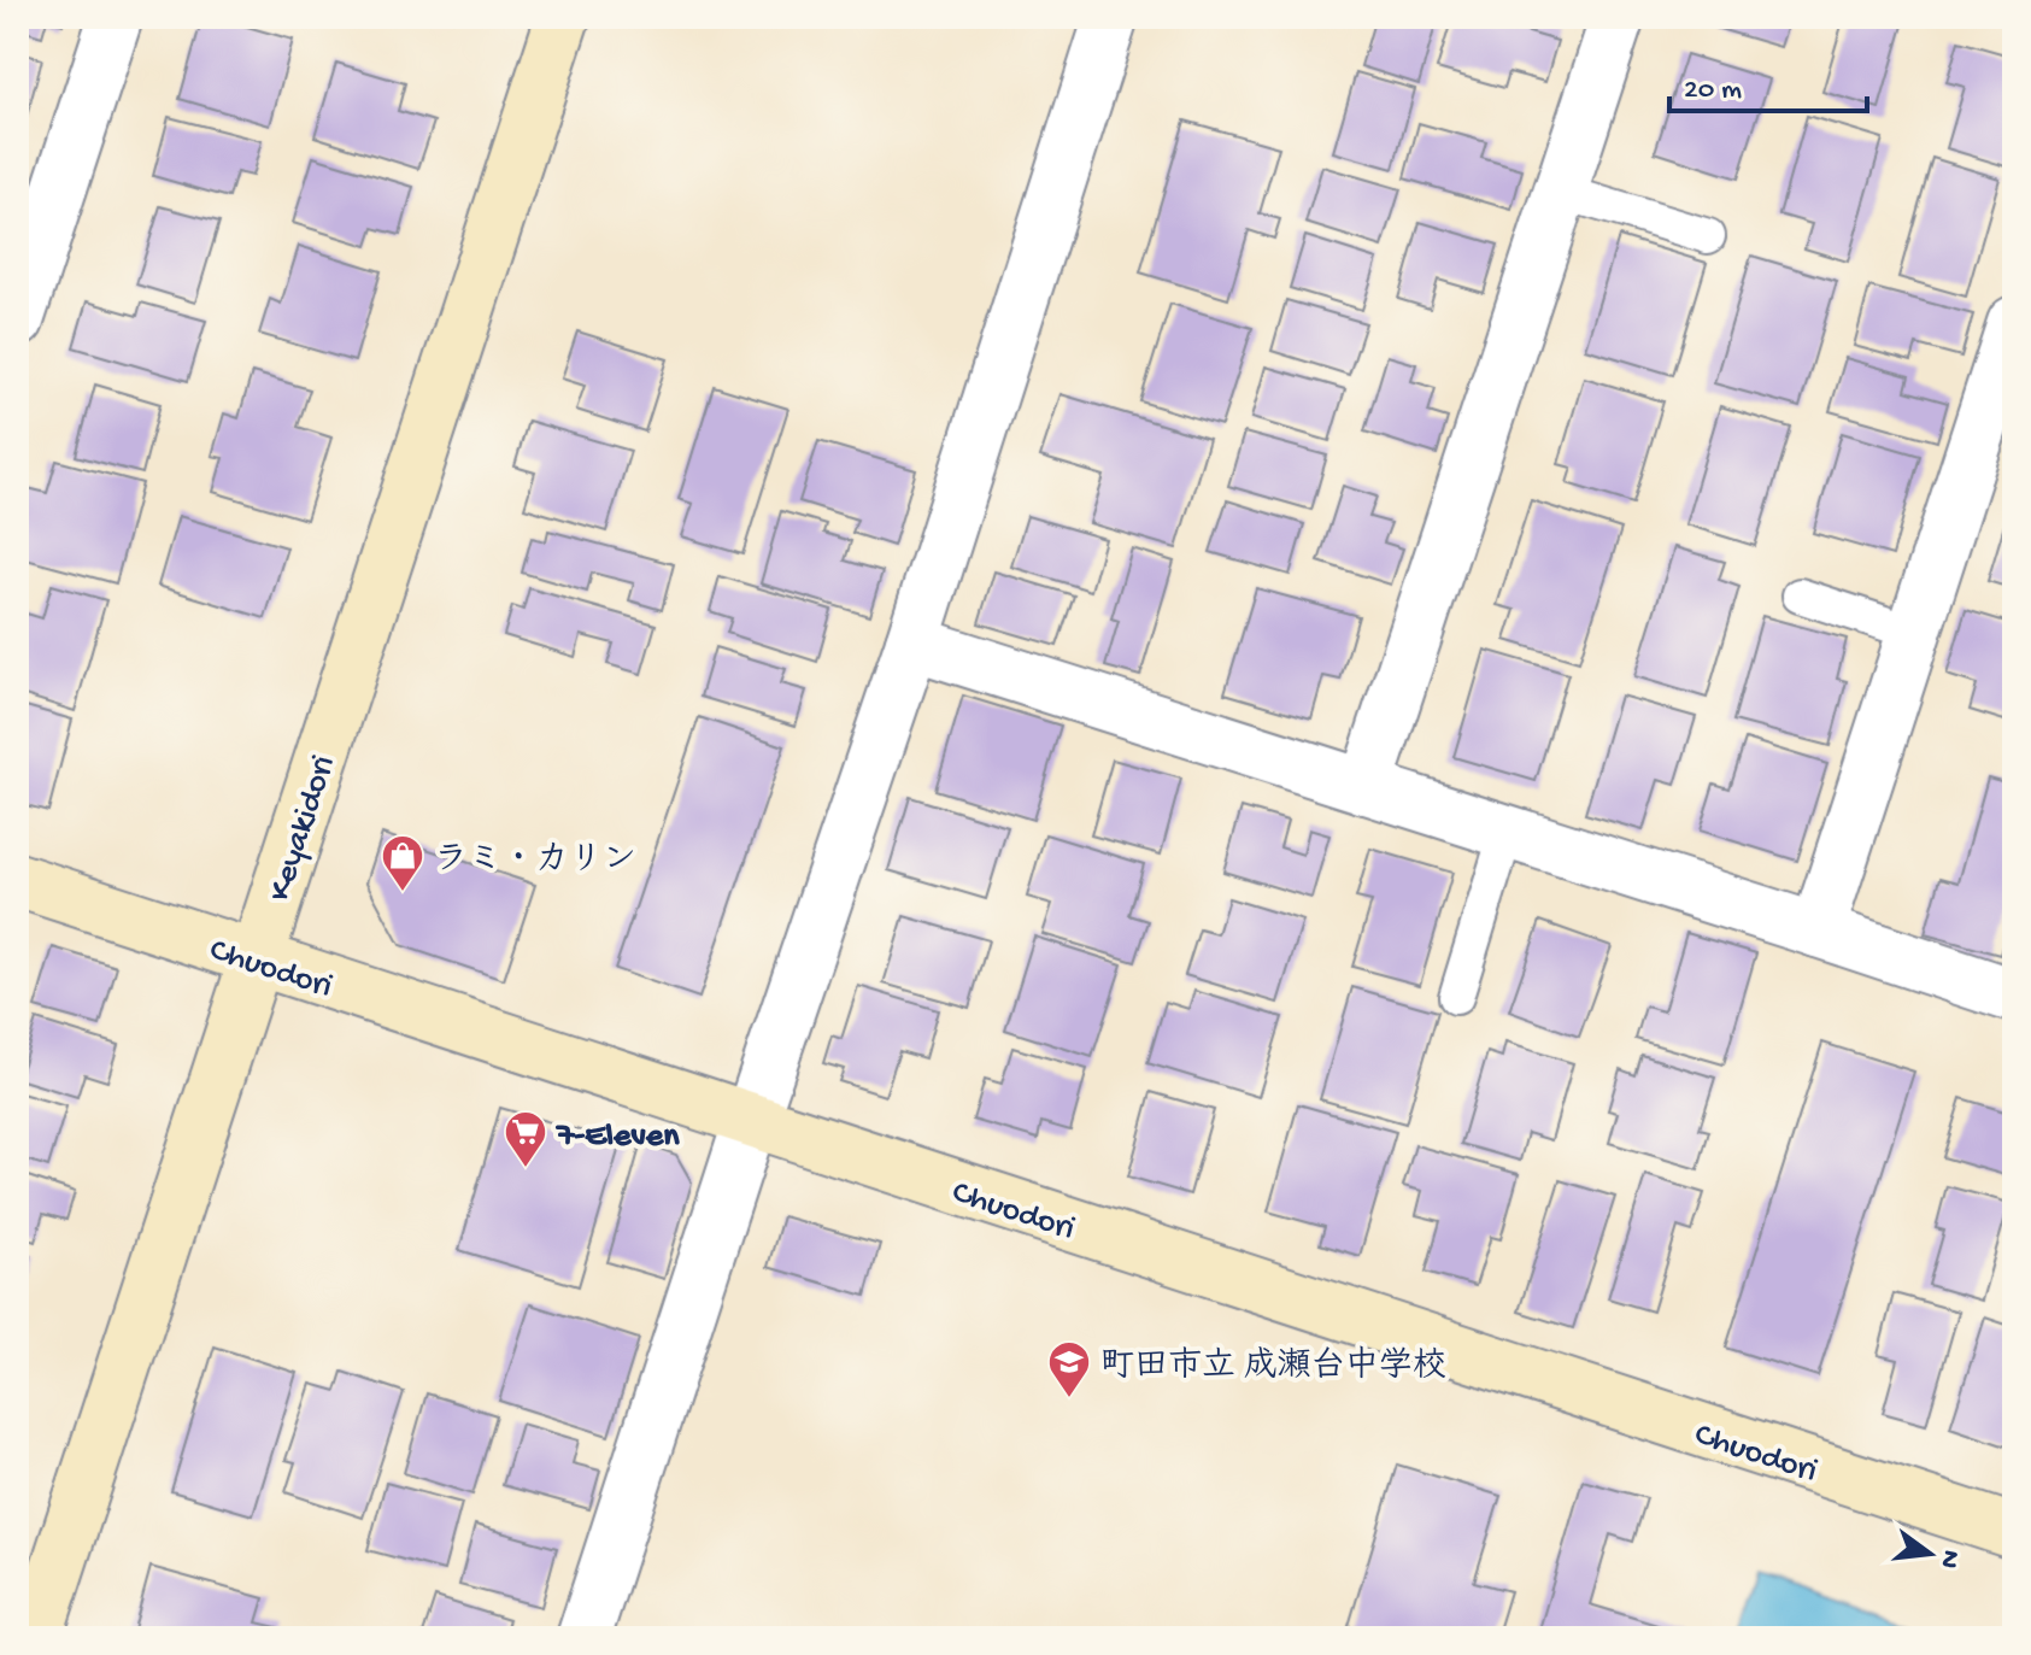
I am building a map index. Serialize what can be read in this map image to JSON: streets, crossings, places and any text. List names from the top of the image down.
{
  "streets": {
    "street": ["Keyakidori", "Chuodori"]
  },
  "crossings": [
    ["Keyakidori", "Chuodori"]
  ],
  "places": {
    "shop": ["ラミ・カリン"],
    "supermarket": ["7-Eleven"],
    "school or university": ["町田市立 成瀬台中学校"]
  },
  "scale_bar": "20 m",
  "north": "right"
}
